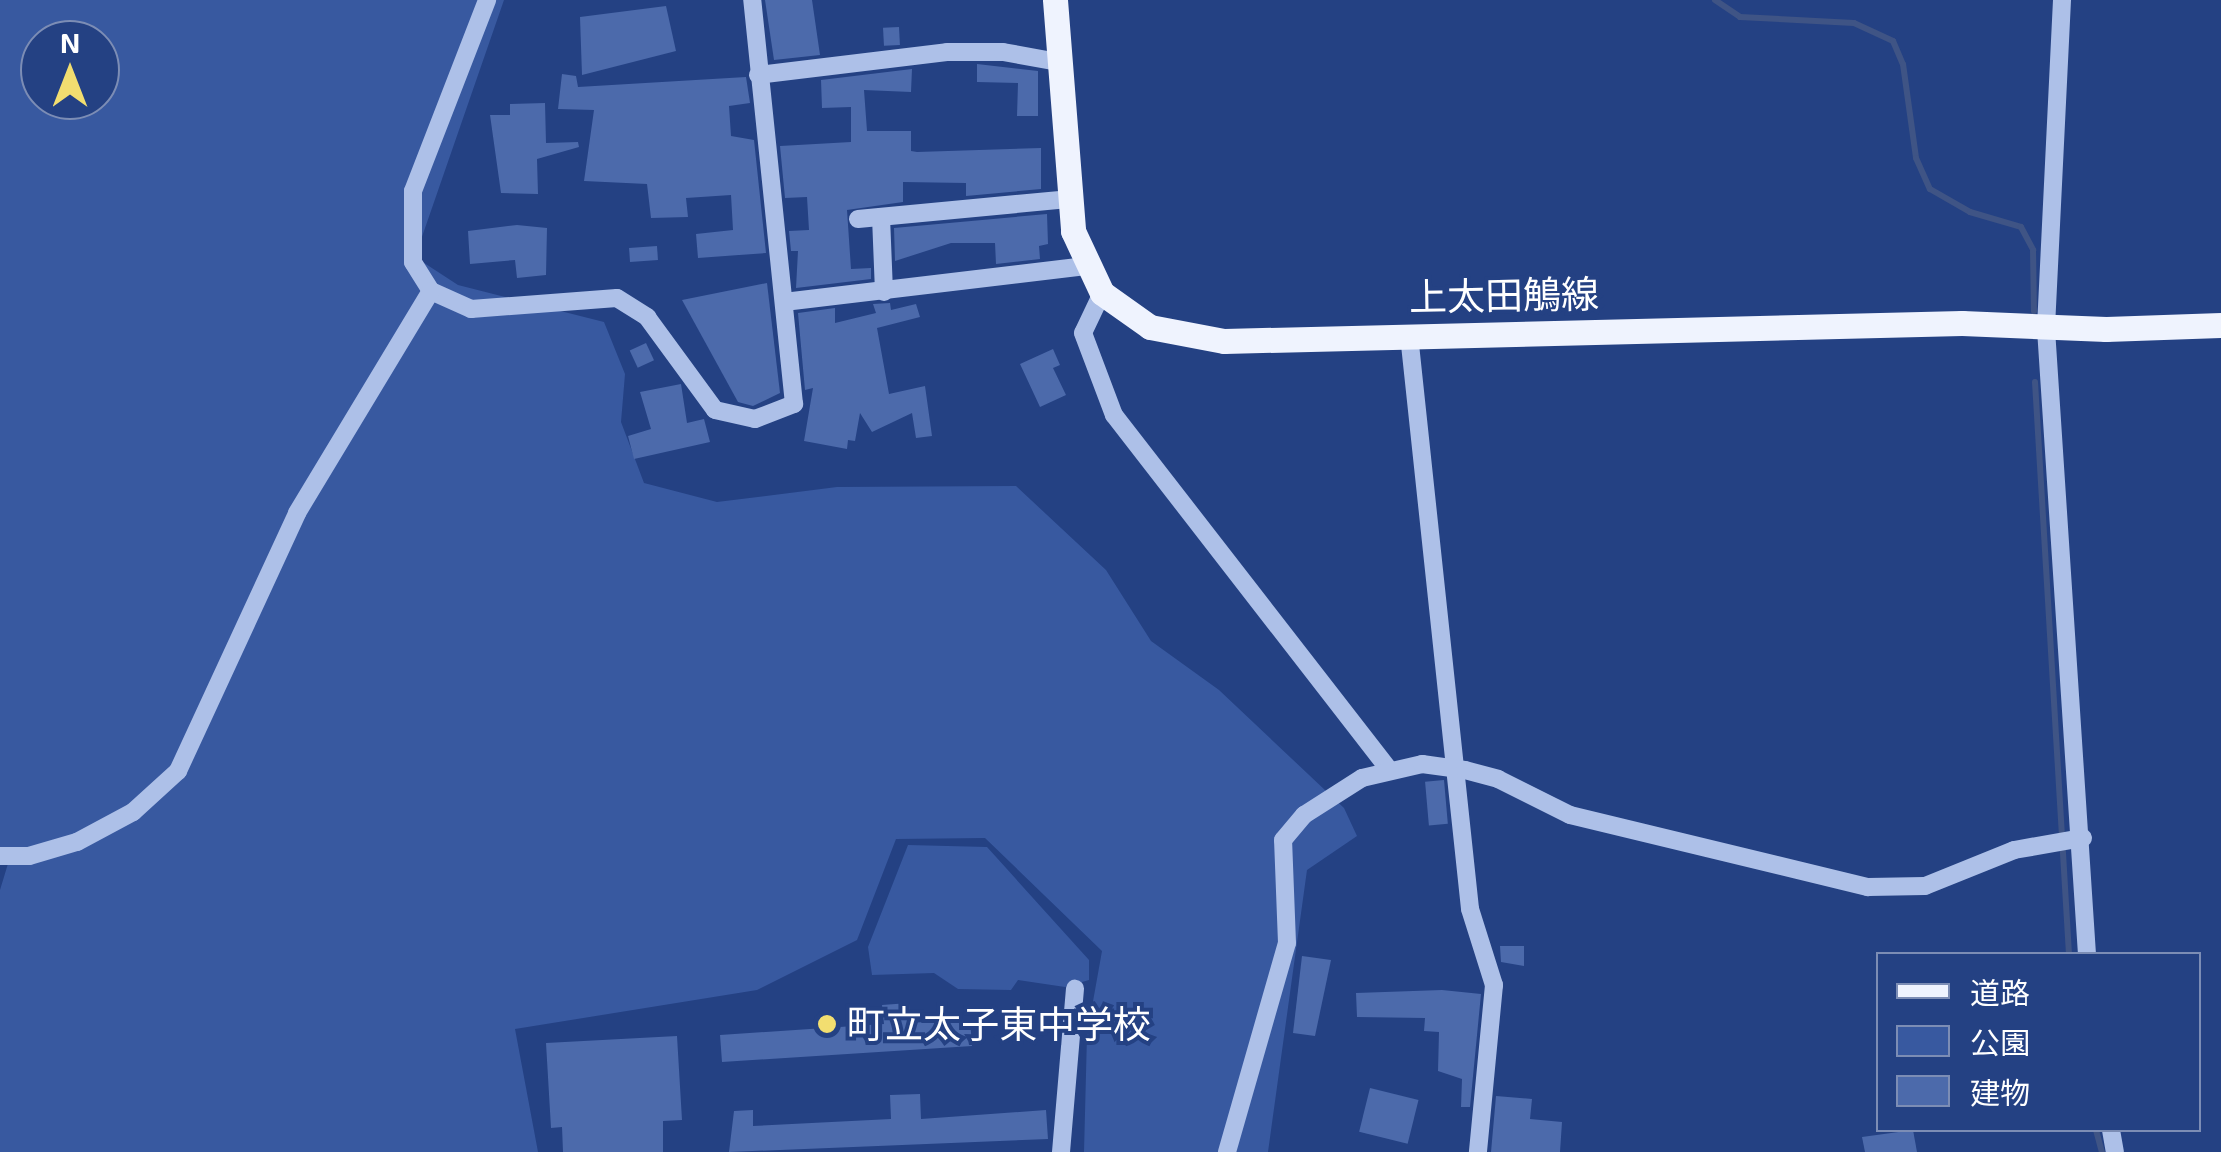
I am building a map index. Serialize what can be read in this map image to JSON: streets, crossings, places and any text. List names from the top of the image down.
{
  "streets": {
    "main road": ["上太田鵤線"]
  },
  "places": ["町立太子東中学校"],
  "legend": ["道路", "公園", "建物"],
  "north": "top"
}
